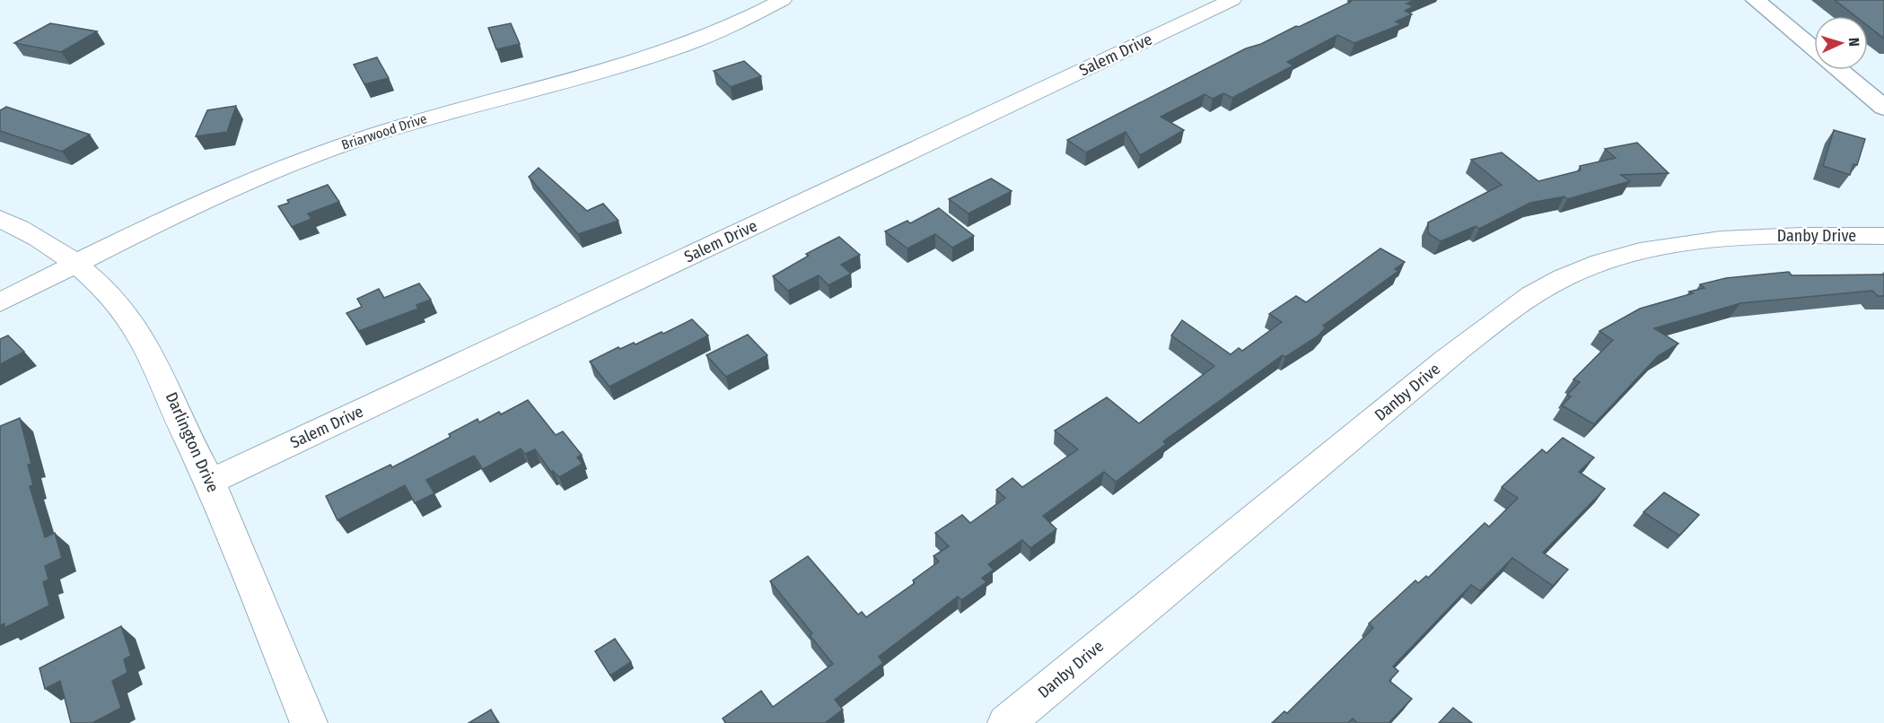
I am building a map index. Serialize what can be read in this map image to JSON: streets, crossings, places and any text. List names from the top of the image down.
{
  "streets": {
    "street": [
      "Salem Drive",
      "Briarwood Drive",
      "Danby Drive",
      "Darlington Drive"
    ]
  },
  "crossings": [
    ["Salem Drive", "Darlington Drive"],
    ["Briarwood Drive", "Darlington Drive"]
  ],
  "north": "right"
}
